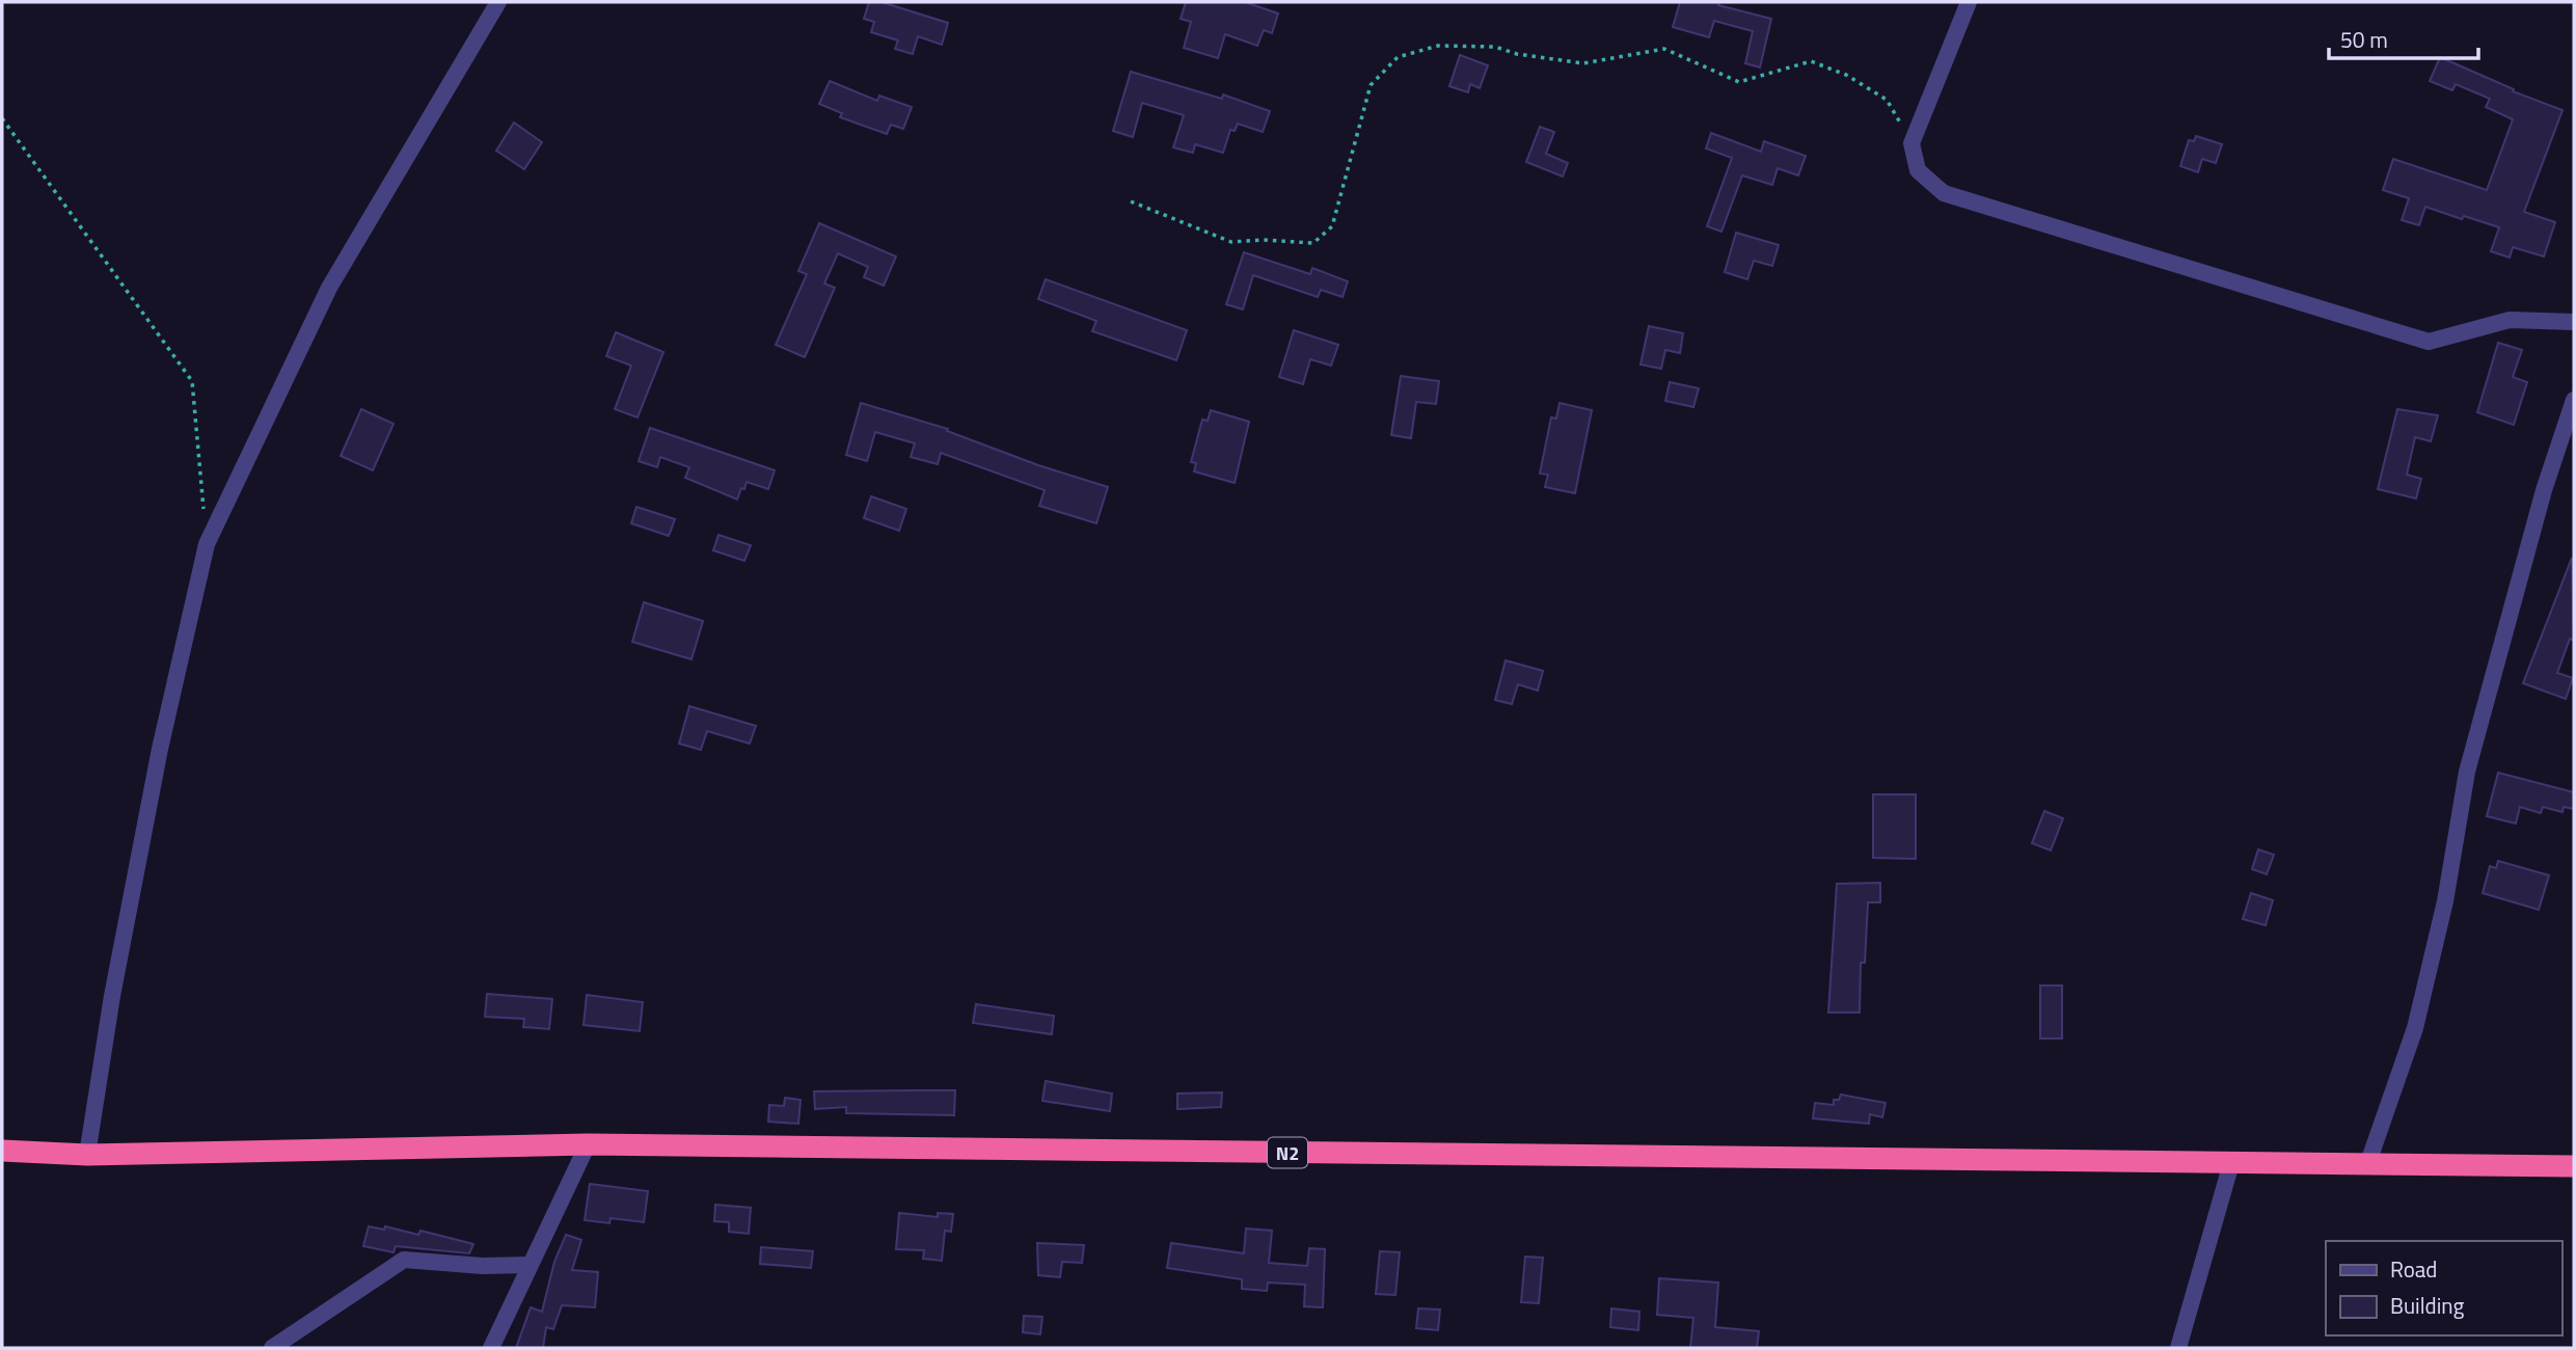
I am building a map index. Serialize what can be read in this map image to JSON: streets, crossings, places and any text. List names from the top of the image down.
{
  "streets": {
    "highway": ["N2"]
  },
  "legend": ["Road", "Building"],
  "scale_bar": "50 m"
}
